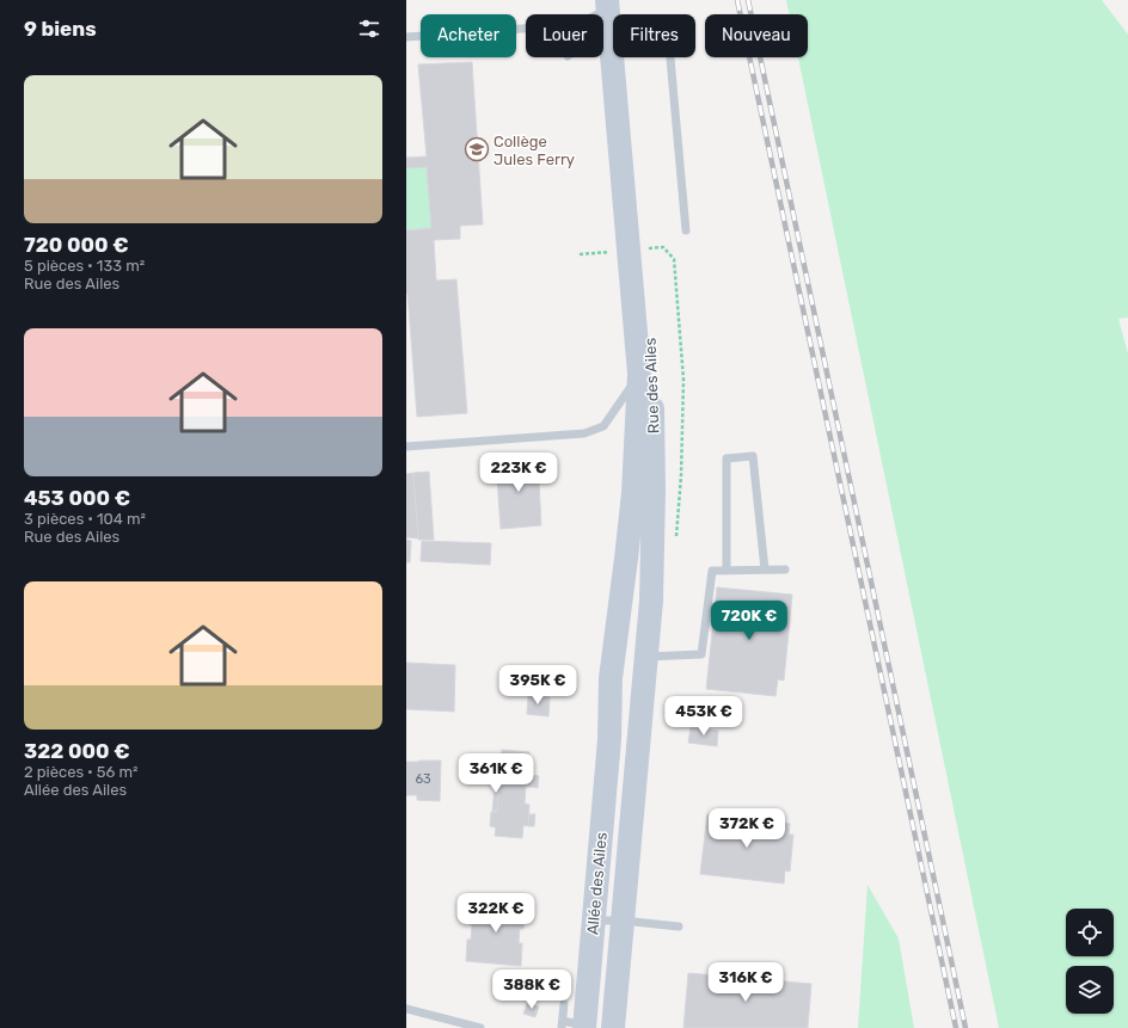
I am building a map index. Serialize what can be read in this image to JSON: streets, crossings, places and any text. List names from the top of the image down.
{
  "streets": {
    "main road": ["Rue des Ailes", "Allée des Ailes"]
  },
  "crossings": [
    ["Rue des Ailes", "Allée des Ailes"]
  ],
  "places": {
    "school or university": ["Collège Jules Ferry"]
  },
  "house_numbers": ["63"],
  "page": {
    "heading": "9 biens",
    "chip": [
      "Acheter",
      "Louer",
      "Filtres",
      "Nouveau"
    ],
    "list": [
      {
        "name": "720 000 €",
        "note": "5 pièces · 133 m² · Rue des Ailes"
      },
      {
        "name": "453 000 €",
        "note": "3 pièces · 104 m² · Rue des Ailes"
      },
      {
        "name": "322 000 €",
        "note": "2 pièces · 56 m² · Allée des Ailes"
      }
    ],
    "price": [
      "223K €",
      "720K €",
      "395K €",
      "453K €",
      "361K €",
      "372K €",
      "322K €",
      "316K €",
      "388K €"
    ]
  }
}
